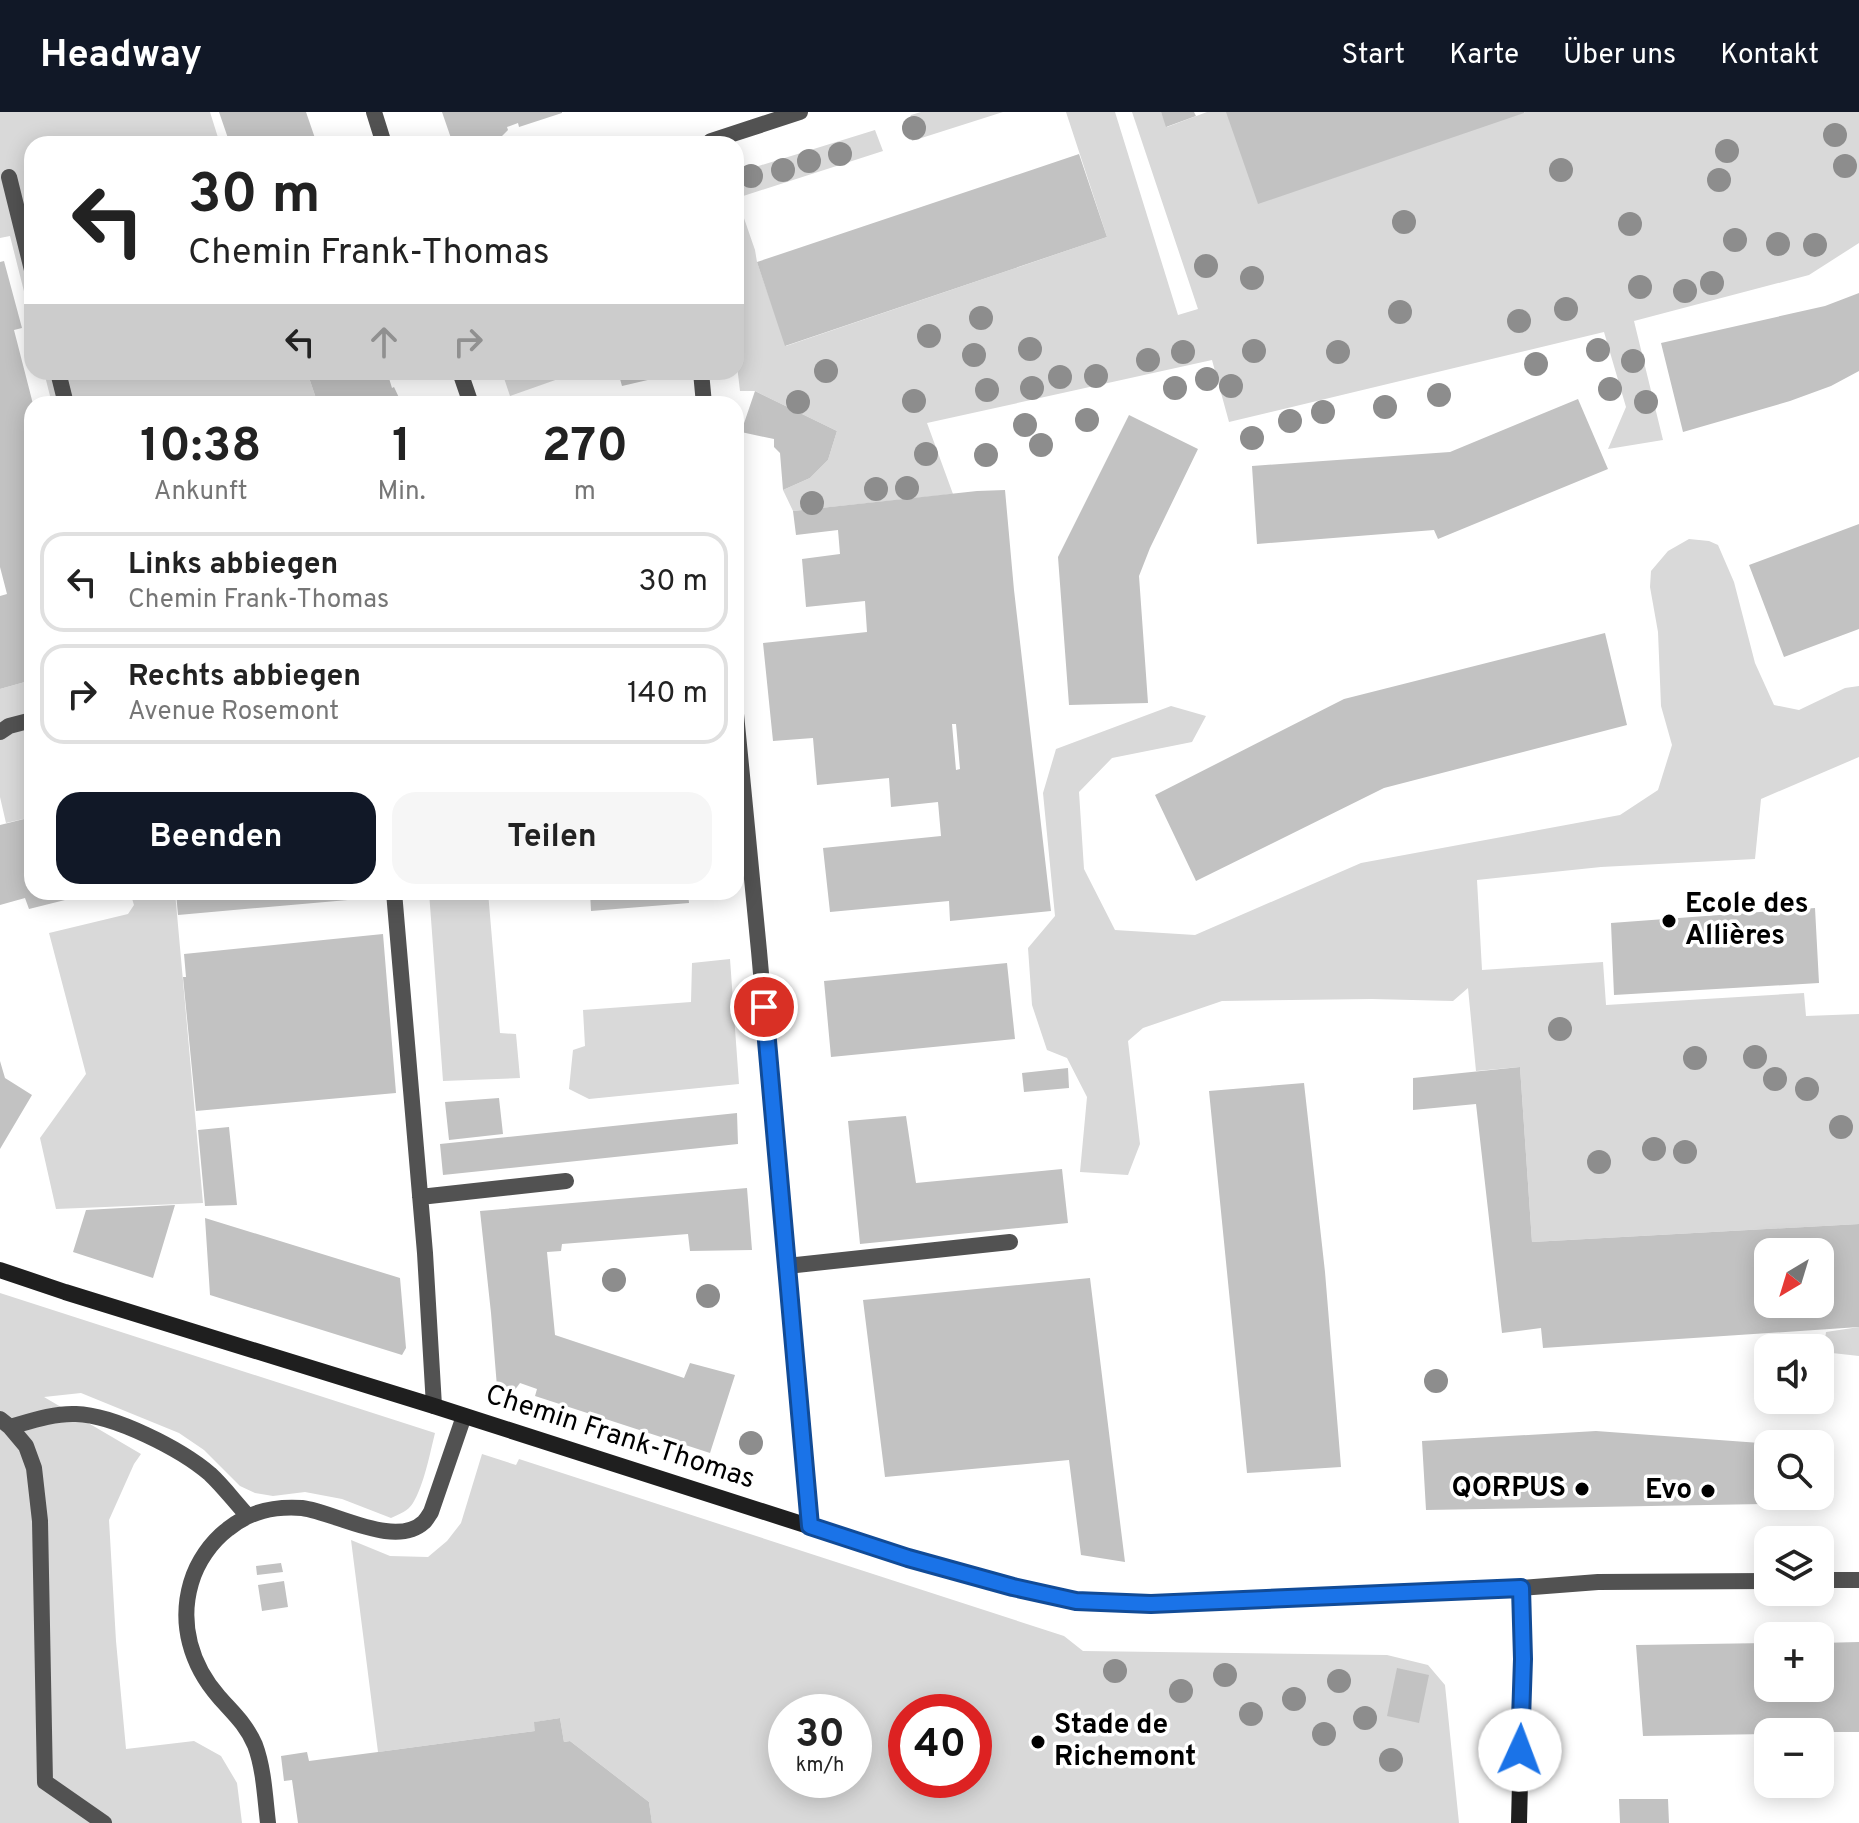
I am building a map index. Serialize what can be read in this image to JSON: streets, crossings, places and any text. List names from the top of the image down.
{
  "streets": {
    "street": ["Chemin Frank-Thomas"]
  },
  "places": [
    "Ecole des Allières",
    "QORPUS",
    "Evo",
    "Stade de Richemont"
  ],
  "north": "bottom left",
  "page": {
    "header": "Headway",
    "nav": [
      "Start",
      "Karte",
      "Über uns",
      "Kontakt"
    ],
    "turn": ["30 m", "Chemin Frank-Thomas"],
    "eta": [
      "10:38",
      "Ankunft",
      "1",
      "Min.",
      "270",
      "m"
    ],
    "list": [
      {
        "name": "Links abbiegen",
        "note": "Chemin Frank-Thomas",
        "value": "30 m"
      },
      {
        "name": "Rechts abbiegen",
        "note": "Avenue Rosemont",
        "value": "140 m"
      }
    ],
    "buttons": ["Beenden", "Teilen"],
    "map_buttons": ["+", "−"],
    "speed": "30 km/h",
    "limit": "40"
  }
}
